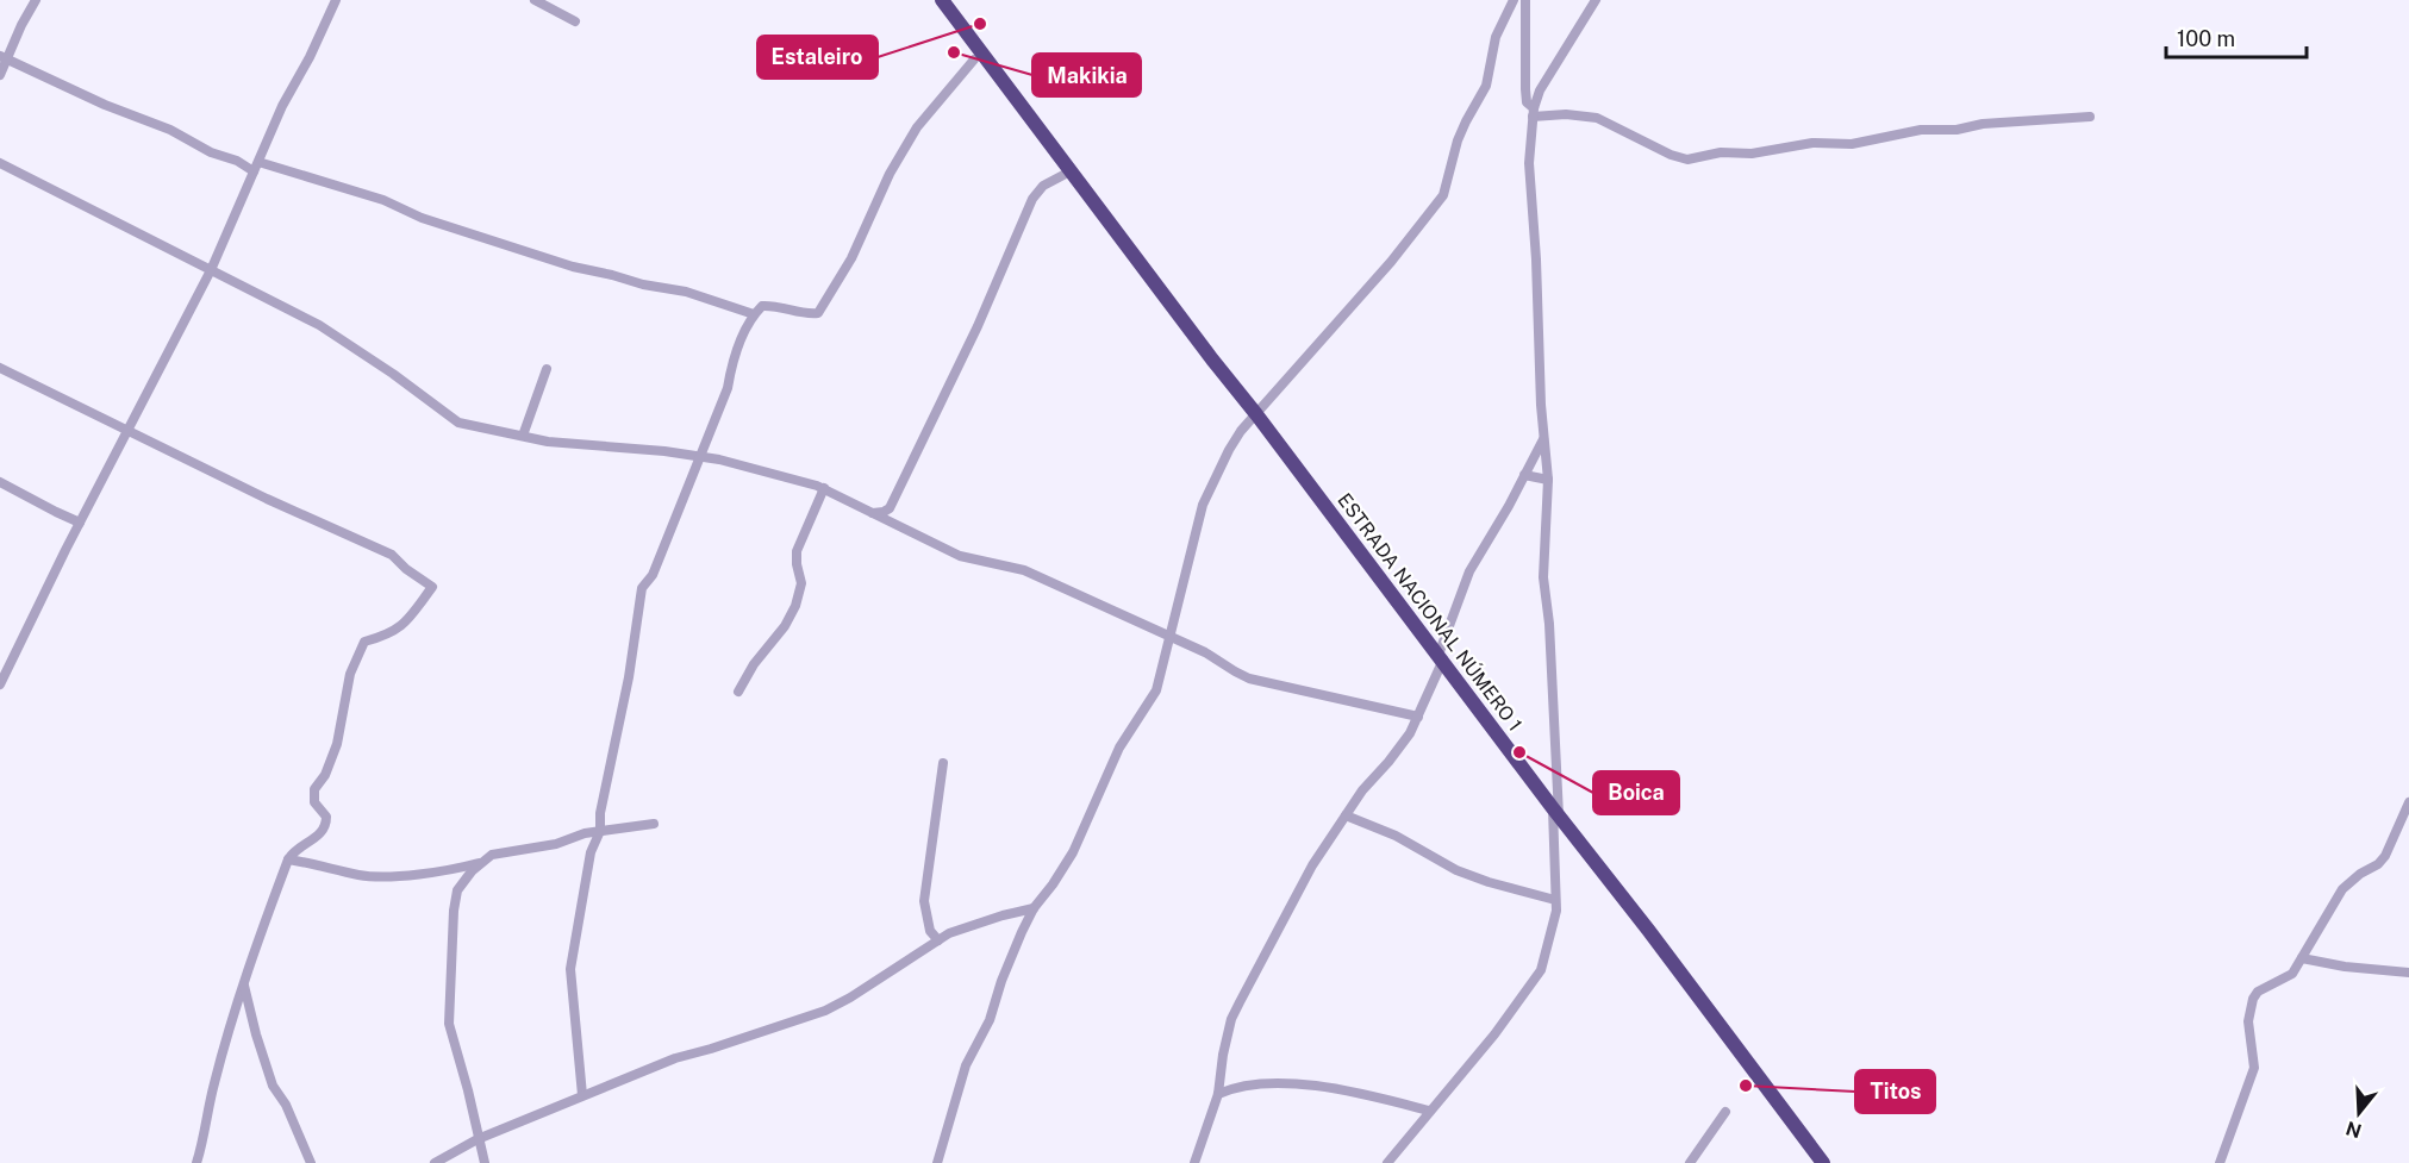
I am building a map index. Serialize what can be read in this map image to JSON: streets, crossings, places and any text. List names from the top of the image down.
{
  "streets": {
    "highway": ["ESTRADA NACIONAL NÚMERO 1"]
  },
  "places": [
    "Estaleiro",
    "Makikia",
    "Boica",
    "Titos"
  ],
  "scale_bar": "100 m",
  "north": "bottom"
}
